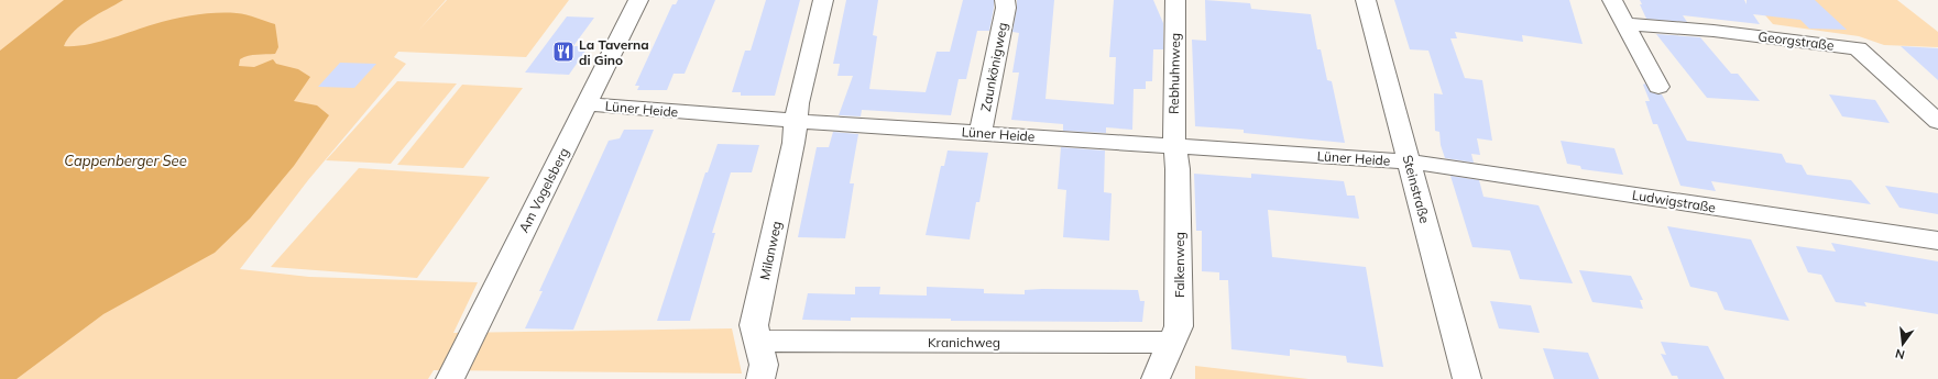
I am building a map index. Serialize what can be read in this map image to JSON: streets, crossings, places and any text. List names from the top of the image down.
{
  "streets": {
    "street": [
      "Georgstraße",
      "Zaunkönigweg",
      "Rebhuhnweg",
      "Lüner Heide",
      "Steinstraße",
      "Am Vogelsberg",
      "Ludwigstraße",
      "Milanweg",
      "Falkenweg",
      "Kranichweg"
    ]
  },
  "crossings": [
    ["Zaunkönigweg", "Lüner Heide"],
    ["Rebhuhnweg", "Lüner Heide"],
    ["Rebhuhnweg", "Falkenweg"],
    ["Lüner Heide", "Steinstraße"],
    ["Lüner Heide", "Am Vogelsberg"],
    ["Lüner Heide", "Ludwigstraße"],
    ["Lüner Heide", "Milanweg"],
    ["Lüner Heide", "Falkenweg"],
    ["Steinstraße", "Ludwigstraße"],
    ["Milanweg", "Kranichweg"],
    ["Falkenweg", "Kranichweg"]
  ],
  "water": ["Cappenberger See"],
  "places": {
    "restaurant": ["La Taverna di Gino"]
  },
  "north": "bottom"
}
